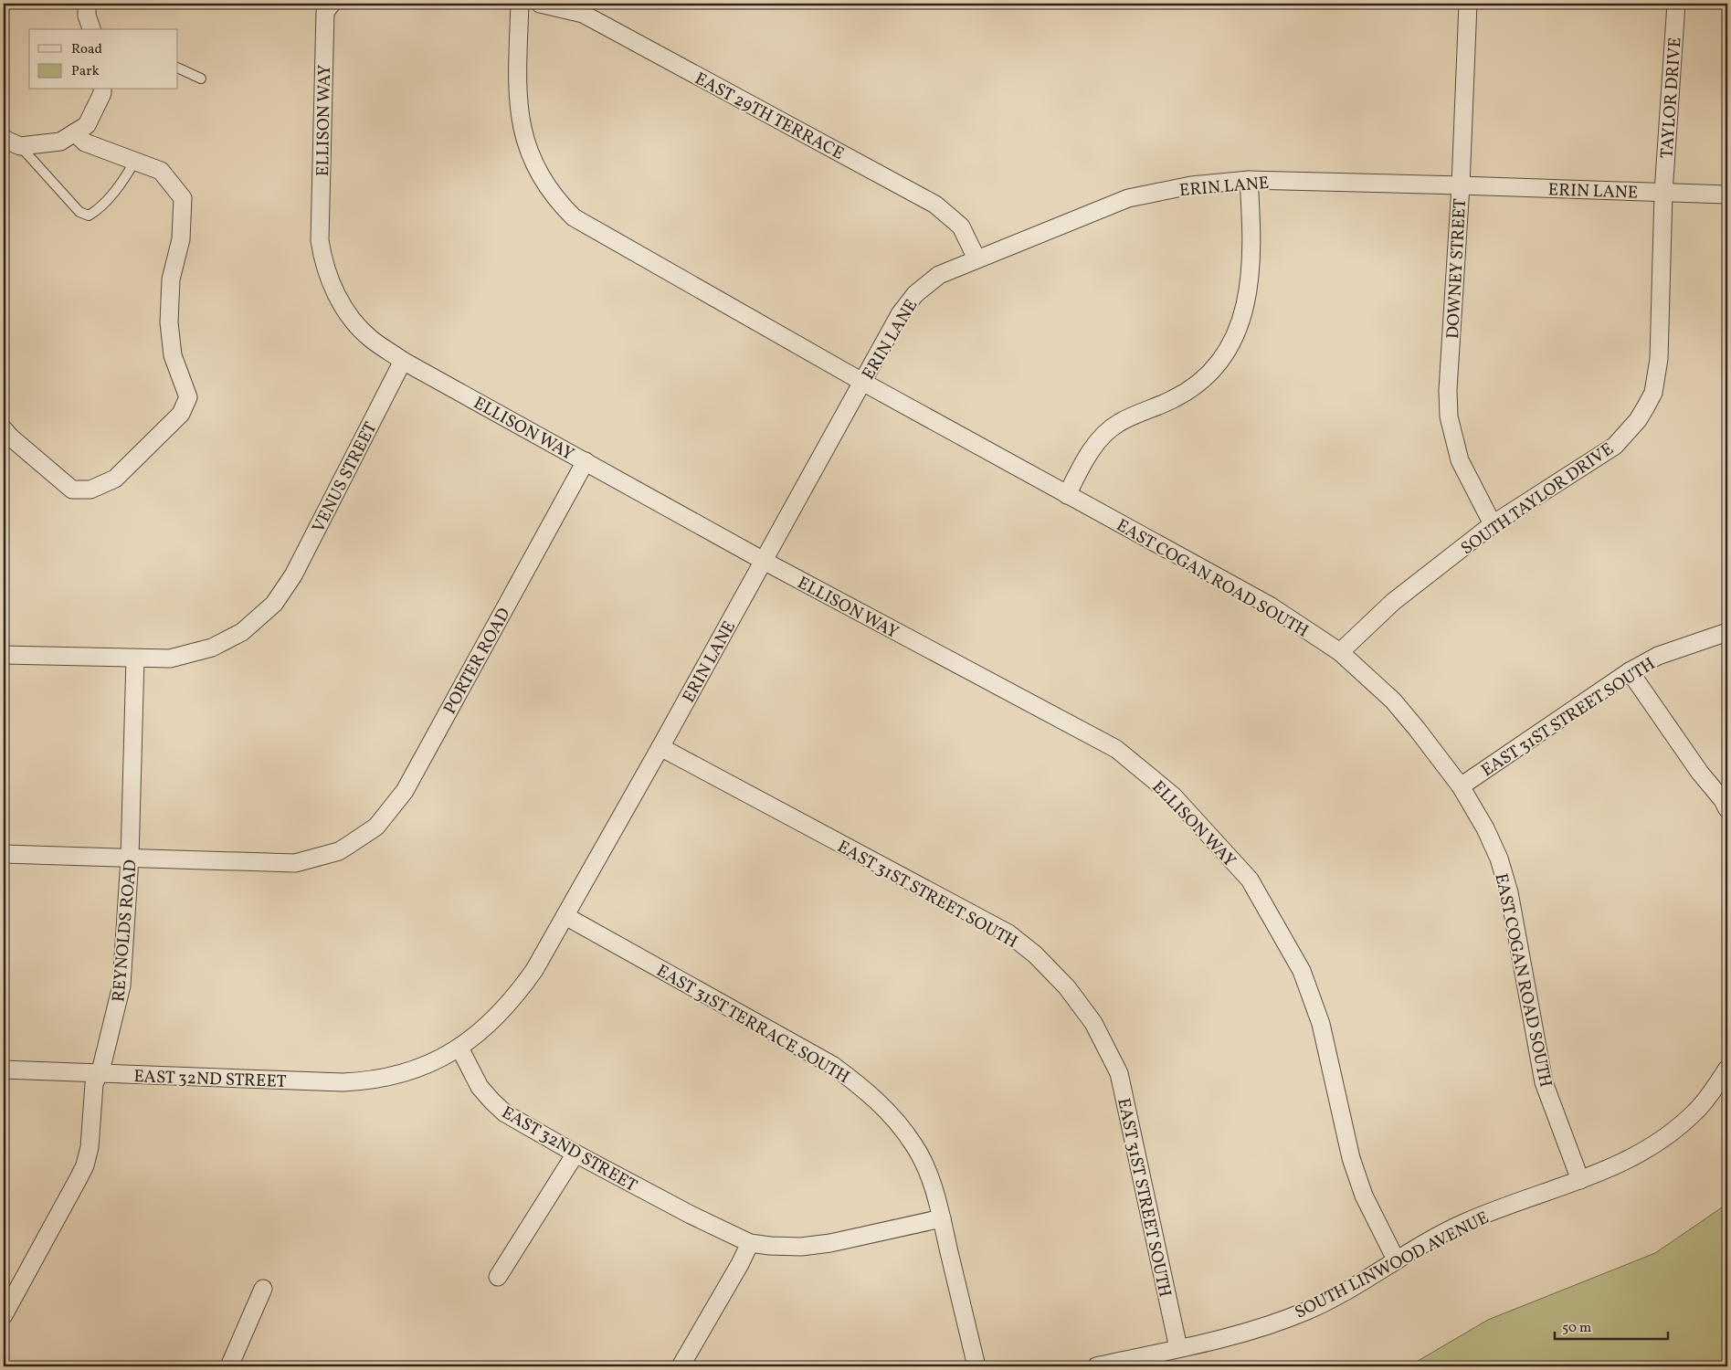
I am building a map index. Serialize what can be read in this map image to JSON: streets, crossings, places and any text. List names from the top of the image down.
{
  "streets": {
    "street": [
      "TAYLOR DRIVE",
      "EAST 29TH TERRACE",
      "ELLISON WAY",
      "ERIN LANE",
      "DOWNEY STREET",
      "VENUS STREET",
      "SOUTH TAYLOR DRIVE",
      "EAST COGAN ROAD SOUTH",
      "PORTER ROAD",
      "EAST 31ST STREET SOUTH",
      "REYNOLDS ROAD",
      "EAST 31ST TERRACE SOUTH",
      "EAST 32ND STREET",
      "SOUTH LINWOOD AVENUE"
    ]
  },
  "crossings": [
    ["TAYLOR DRIVE", "ERIN LANE"],
    ["TAYLOR DRIVE", "SOUTH TAYLOR DRIVE"],
    ["EAST 29TH TERRACE", "ERIN LANE"],
    ["ELLISON WAY", "ERIN LANE"],
    ["ELLISON WAY", "VENUS STREET"],
    ["ELLISON WAY", "PORTER ROAD"],
    ["ELLISON WAY", "SOUTH LINWOOD AVENUE"],
    ["ERIN LANE", "DOWNEY STREET"],
    ["ERIN LANE", "SOUTH TAYLOR DRIVE"],
    ["ERIN LANE", "EAST COGAN ROAD SOUTH"],
    ["ERIN LANE", "EAST 31ST STREET SOUTH"],
    ["ERIN LANE", "EAST 31ST TERRACE SOUTH"],
    ["ERIN LANE", "EAST 32ND STREET"],
    ["DOWNEY STREET", "SOUTH TAYLOR DRIVE"],
    ["VENUS STREET", "REYNOLDS ROAD"],
    ["SOUTH TAYLOR DRIVE", "EAST COGAN ROAD SOUTH"],
    ["EAST COGAN ROAD SOUTH", "EAST 31ST STREET SOUTH"],
    ["EAST COGAN ROAD SOUTH", "SOUTH LINWOOD AVENUE"],
    ["PORTER ROAD", "REYNOLDS ROAD"],
    ["EAST 31ST STREET SOUTH", "SOUTH LINWOOD AVENUE"],
    ["REYNOLDS ROAD", "EAST 32ND STREET"],
    ["EAST 31ST TERRACE SOUTH", "EAST 32ND STREET"]
  ],
  "legend": ["Road", "Park"],
  "scale_bar": "50 m"
}
